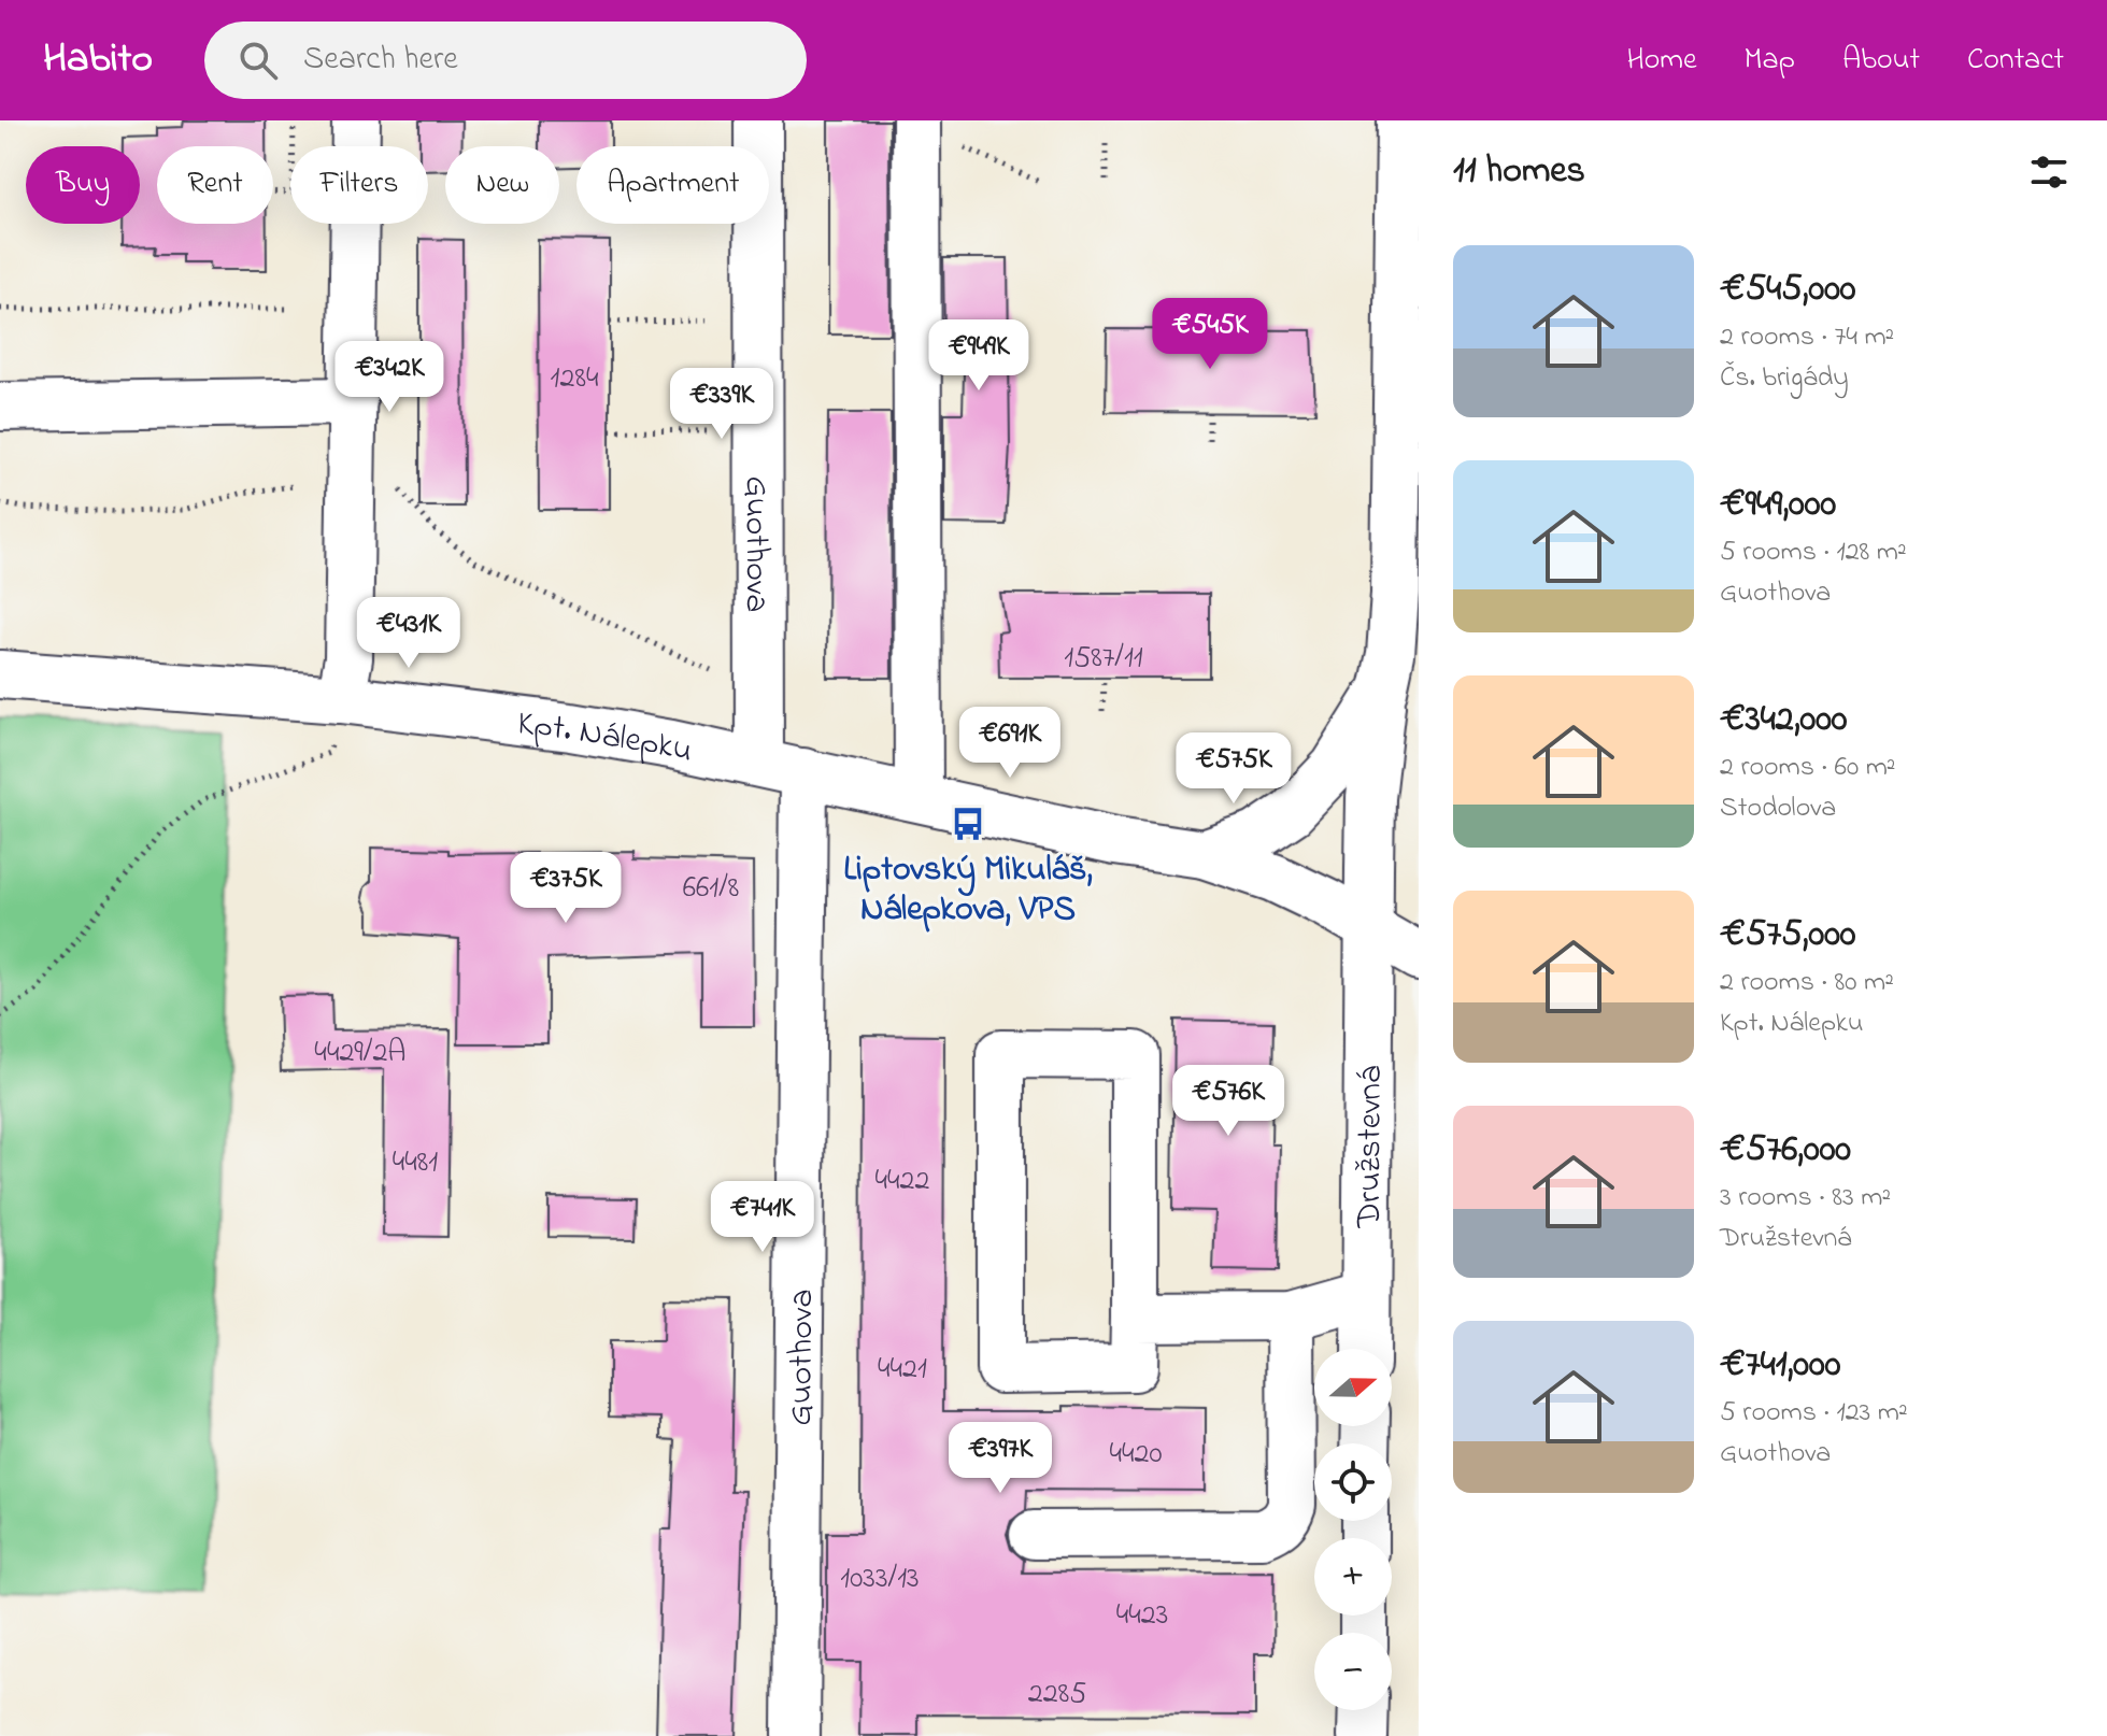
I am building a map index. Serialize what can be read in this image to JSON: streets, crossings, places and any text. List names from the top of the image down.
{
  "streets": {
    "street": ["Guothova", "Kpt. Nálepku", "Družstevná"]
  },
  "crossings": [
    ["Guothova", "Kpt. Nálepku"],
    ["Kpt. Nálepku", "Družstevná"]
  ],
  "places": {
    "bus stop": ["Liptovský Mikuláš, Nálepkova, VPS"]
  },
  "house_numbers": [
    "1284",
    "1587/11",
    "661/8",
    "4429/2A",
    "4481",
    "4422",
    "4421",
    "4420",
    "1033/13",
    "4423",
    "2285"
  ],
  "north": "right",
  "page": {
    "header": "Habito",
    "search": "Search here",
    "nav": [
      "Home",
      "Map",
      "About",
      "Contact"
    ],
    "heading": "11 homes",
    "chip": [
      "Buy",
      "Rent",
      "Filters",
      "New",
      "Apartment"
    ],
    "list": [
      {
        "name": "€545,000",
        "note": "2 rooms · 74 m² · Čs. brigády"
      },
      {
        "name": "€949,000",
        "note": "5 rooms · 128 m² · Guothova"
      },
      {
        "name": "€342,000",
        "note": "2 rooms · 60 m² · Stodolova"
      },
      {
        "name": "€575,000",
        "note": "2 rooms · 80 m² · Kpt. Nálepku"
      },
      {
        "name": "€576,000",
        "note": "3 rooms · 83 m² · Družstevná"
      },
      {
        "name": "€741,000",
        "note": "5 rooms · 123 m² · Guothova"
      }
    ],
    "price": [
      "€545K",
      "€949K",
      "€342K",
      "€339K",
      "€431K",
      "€691K",
      "€575K",
      "€375K",
      "€576K",
      "€741K",
      "€397K"
    ],
    "map_buttons": ["+", "−"]
  }
}
